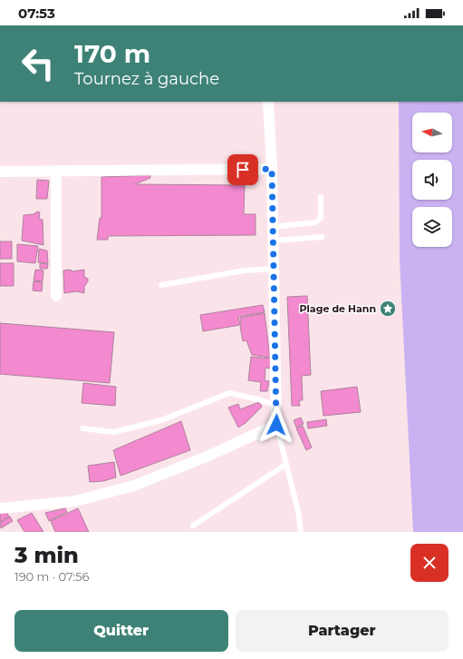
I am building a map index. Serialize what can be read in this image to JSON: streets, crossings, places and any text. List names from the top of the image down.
{
  "places": {
    "place": ["Plage de Hann"]
  },
  "north": "left",
  "page": {
    "status": "07:53",
    "turn": ["170 m", "Tournez à gauche"],
    "heading": ["3 min", "190 m · 07:56"],
    "buttons": ["Quitter", "Partager"]
  }
}
